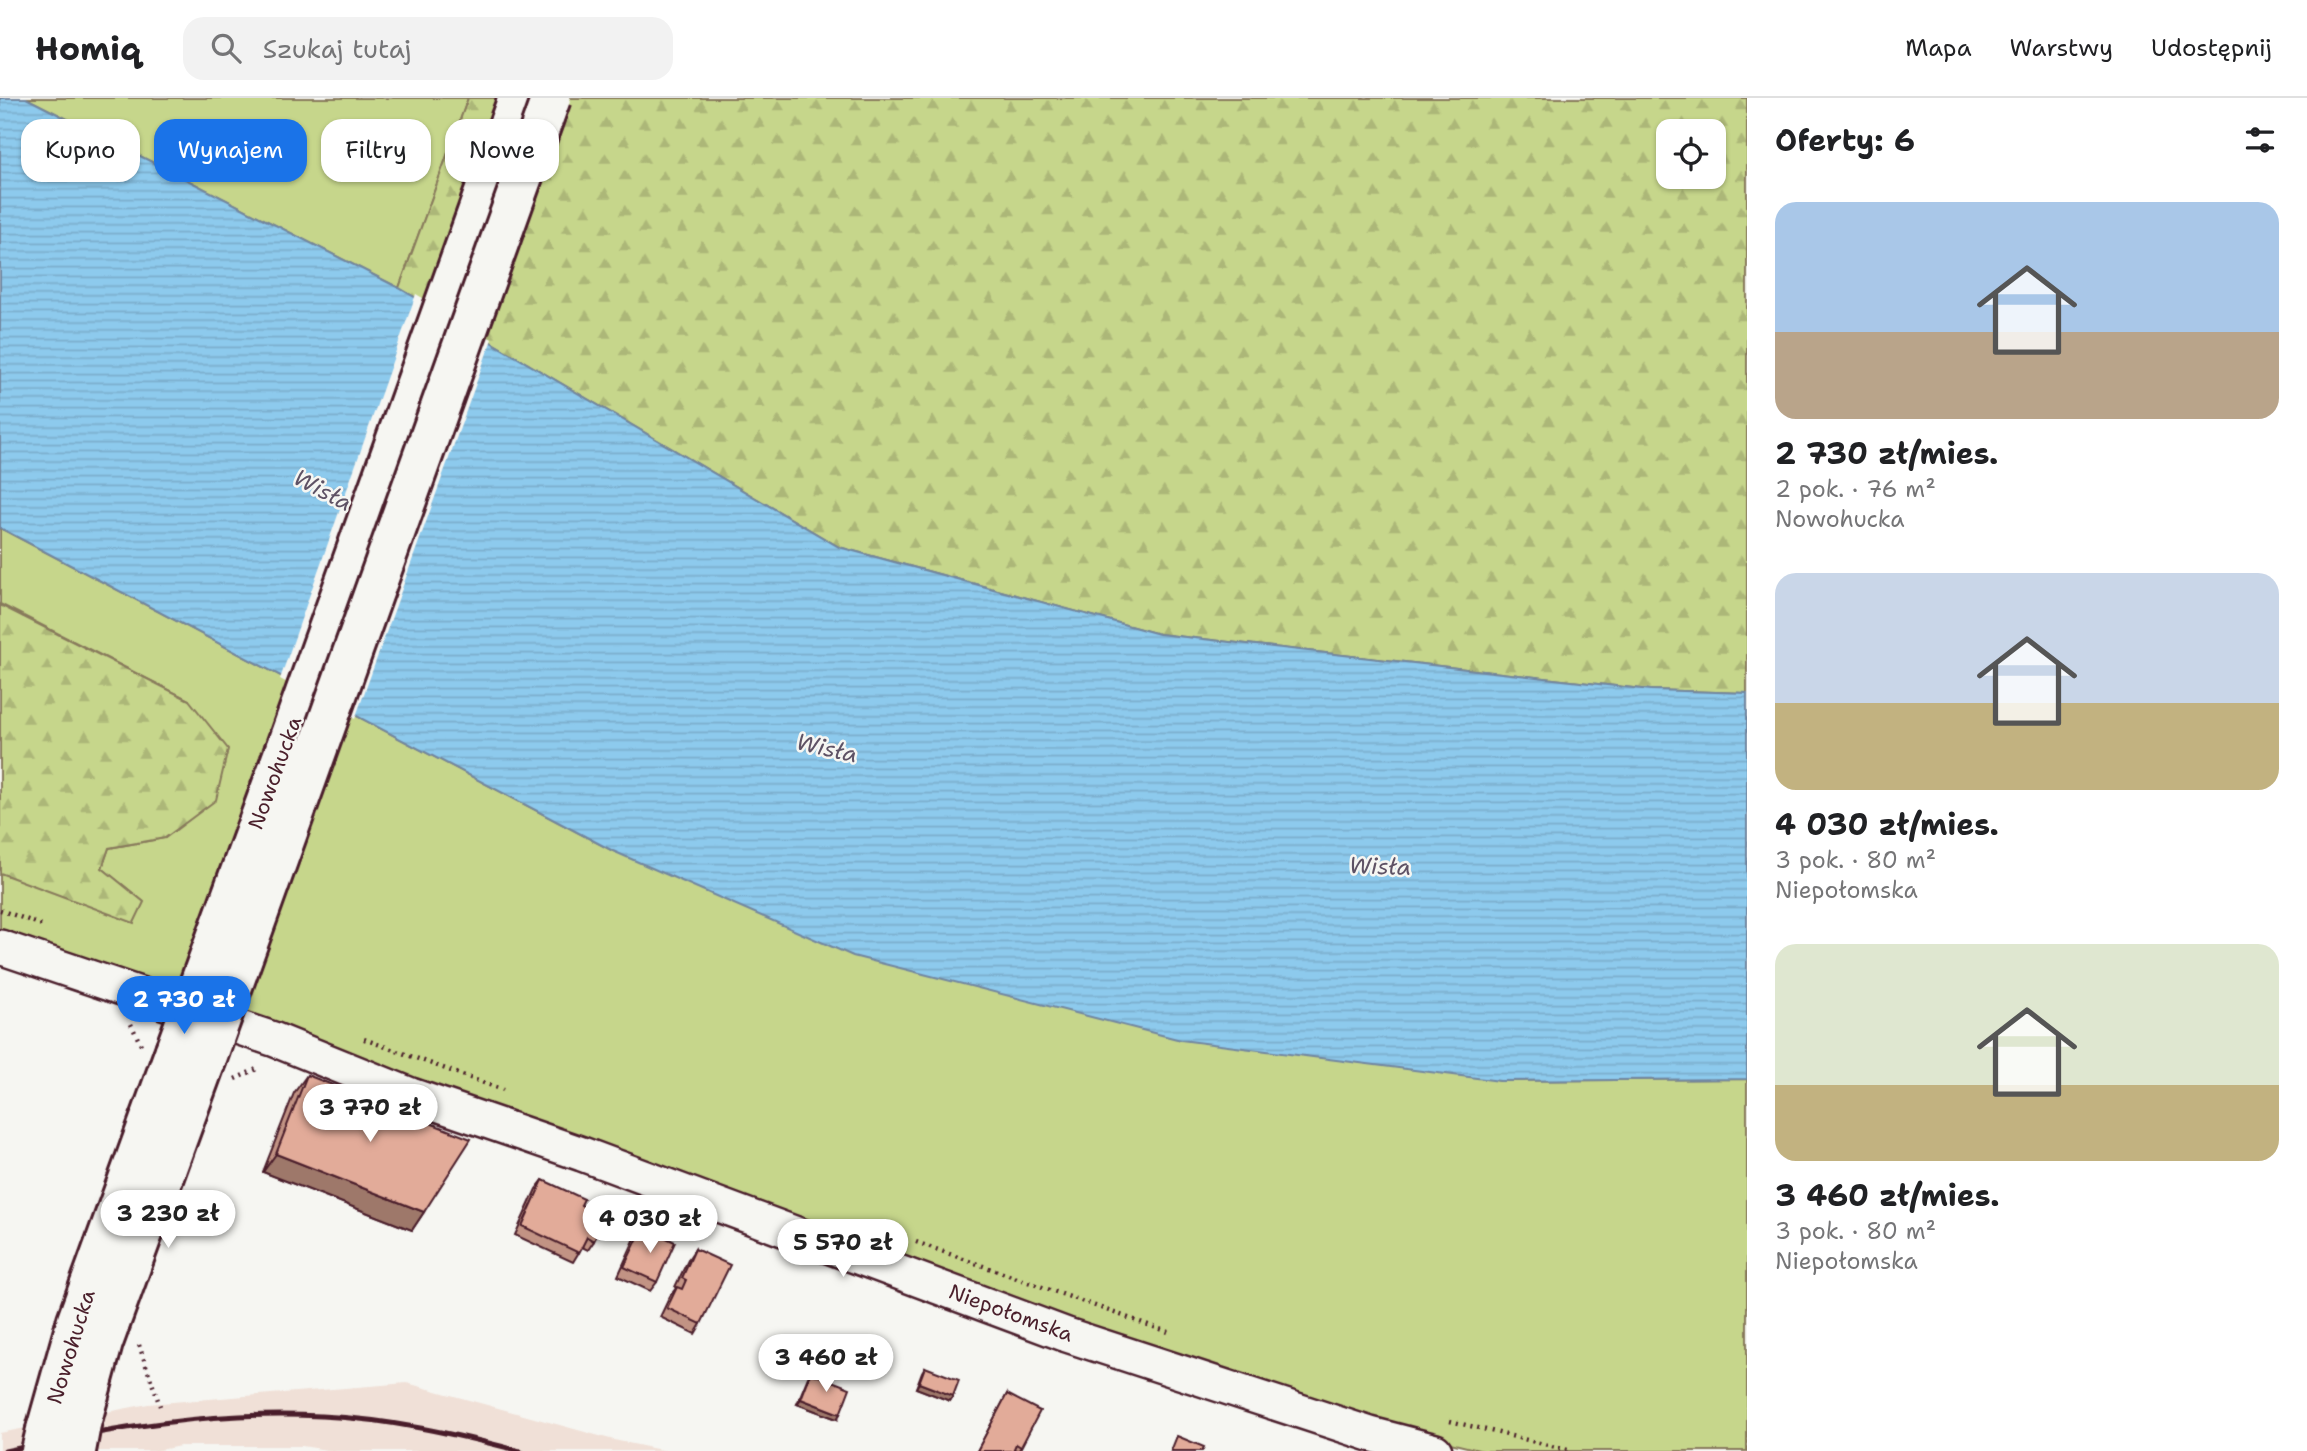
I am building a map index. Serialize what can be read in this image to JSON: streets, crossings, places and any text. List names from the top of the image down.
{
  "streets": {
    "main road": ["Nowohucka"],
    "street": ["Niepołomska"]
  },
  "water": ["Wisła"],
  "page": {
    "header": "Homiq",
    "search": "Szukaj tutaj",
    "nav": ["Mapa", "Warstwy", "Udostępnij"],
    "heading": "Oferty: 6",
    "chip": [
      "Kupno",
      "Wynajem",
      "Filtry",
      "Nowe"
    ],
    "list": [
      {
        "name": "2 730 zł/mies.",
        "note": "2 pok. · 76 m² · Nowohucka"
      },
      {
        "name": "4 030 zł/mies.",
        "note": "3 pok. · 80 m² · Niepołomska"
      },
      {
        "name": "3 460 zł/mies.",
        "note": "3 pok. · 80 m² · Niepołomska"
      }
    ],
    "price": [
      "2 730 zł",
      "3 770 zł",
      "3 230 zł",
      "4 030 zł",
      "5 570 zł",
      "3 460 zł"
    ]
  }
}
